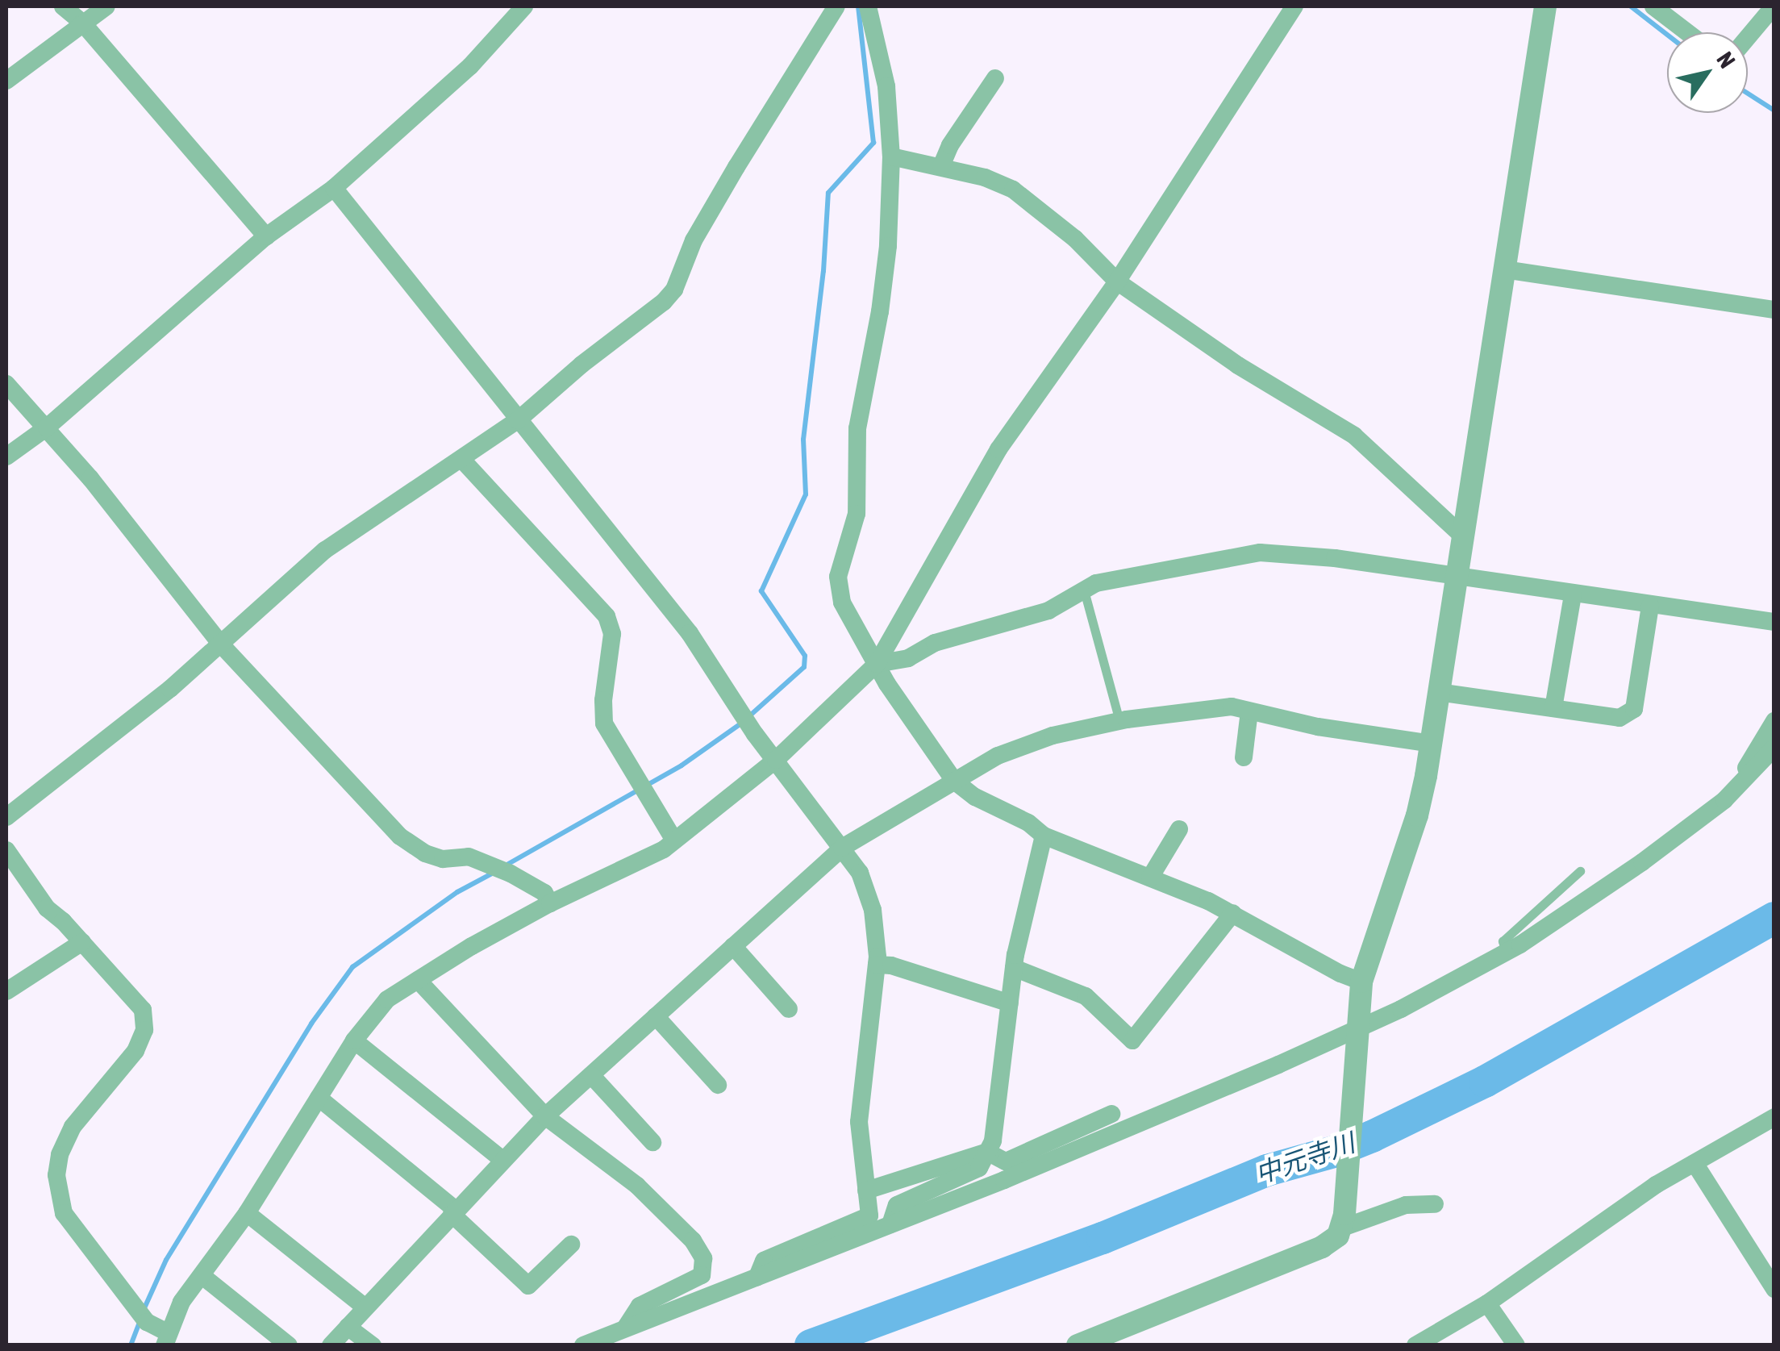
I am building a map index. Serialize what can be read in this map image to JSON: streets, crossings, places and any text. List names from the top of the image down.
{
  "water": ["中元寺川"],
  "north": "top right"
}
